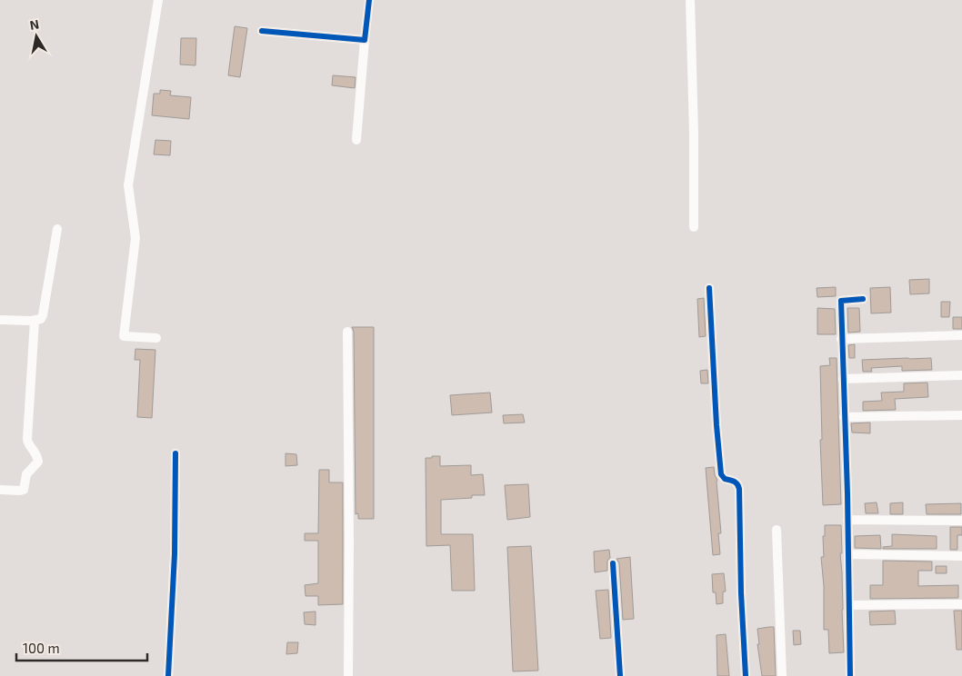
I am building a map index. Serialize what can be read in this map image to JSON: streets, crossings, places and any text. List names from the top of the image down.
{
  "scale_bar": "100 m",
  "north": "top"
}
